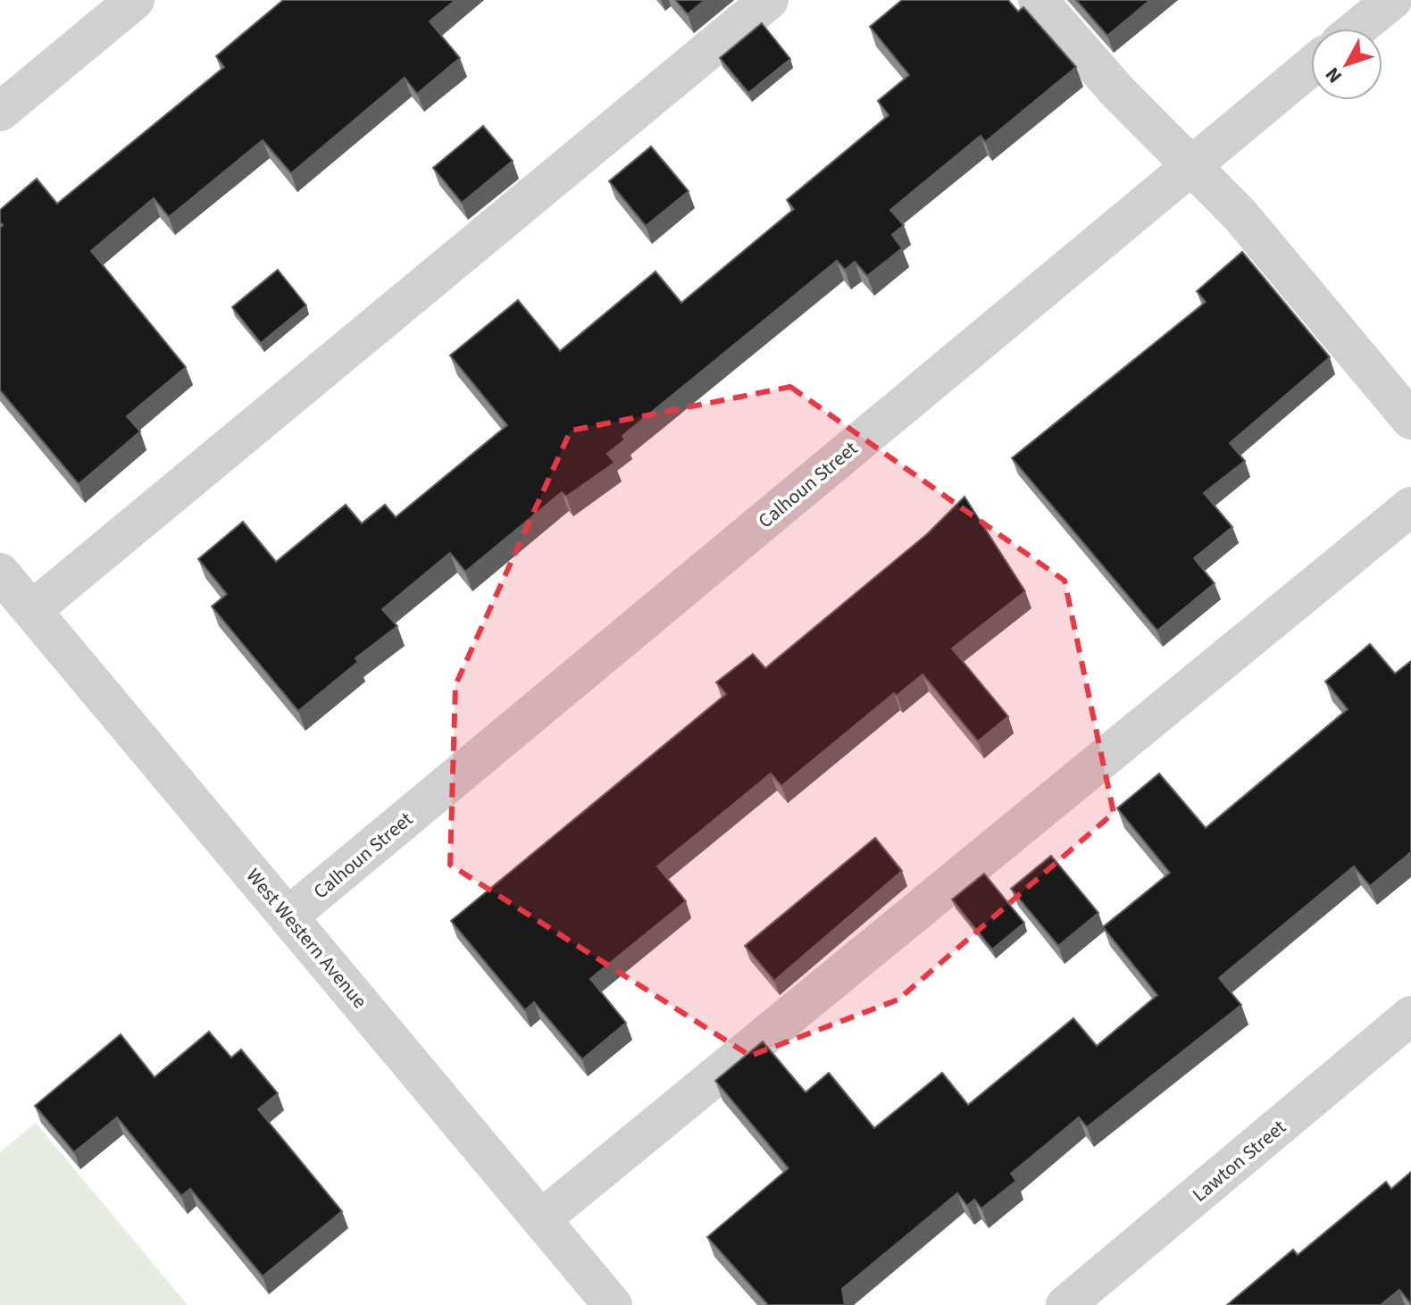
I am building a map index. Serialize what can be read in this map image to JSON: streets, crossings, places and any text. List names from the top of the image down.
{
  "streets": {
    "street": ["Calhoun Street", "West Western Avenue", "Lawton Street"]
  },
  "crossings": [
    ["Calhoun Street", "West Western Avenue"]
  ],
  "north": "bottom left"
}
